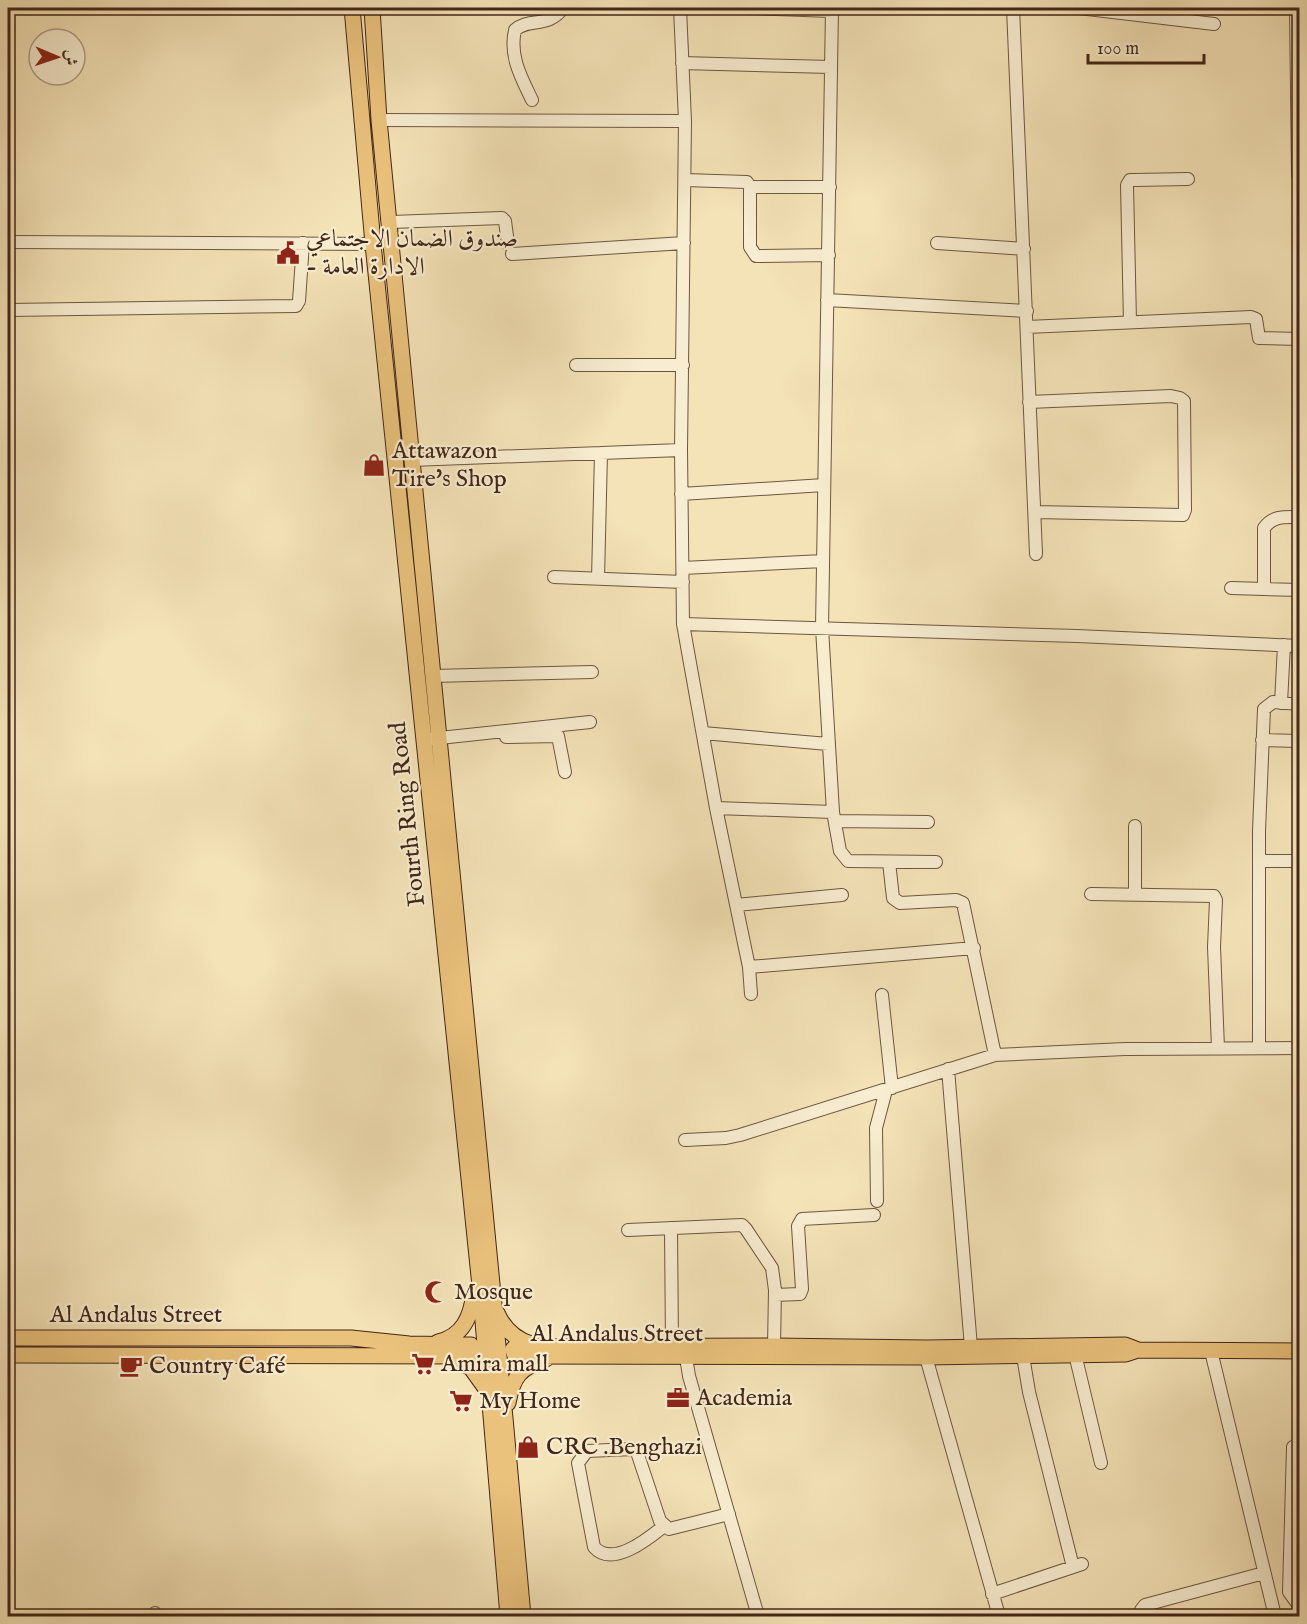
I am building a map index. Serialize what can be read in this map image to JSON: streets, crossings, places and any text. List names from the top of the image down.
{
  "streets": {
    "main road": ["Fourth Ring Road", "Al Andalus Street"]
  },
  "places": {
    "public building": ["صندوق الضمان الاجتماعي - الادارة العامة"],
    "shop": ["Attawazon Tire's Shop", "CRC .Benghazi"],
    "mosque": ["Mosque"],
    "supermarket": ["Amira mall", "My Home"],
    "cafe": ["Country Café"],
    "office": ["Academia"]
  },
  "scale_bar": "100 m",
  "north": "right"
}
